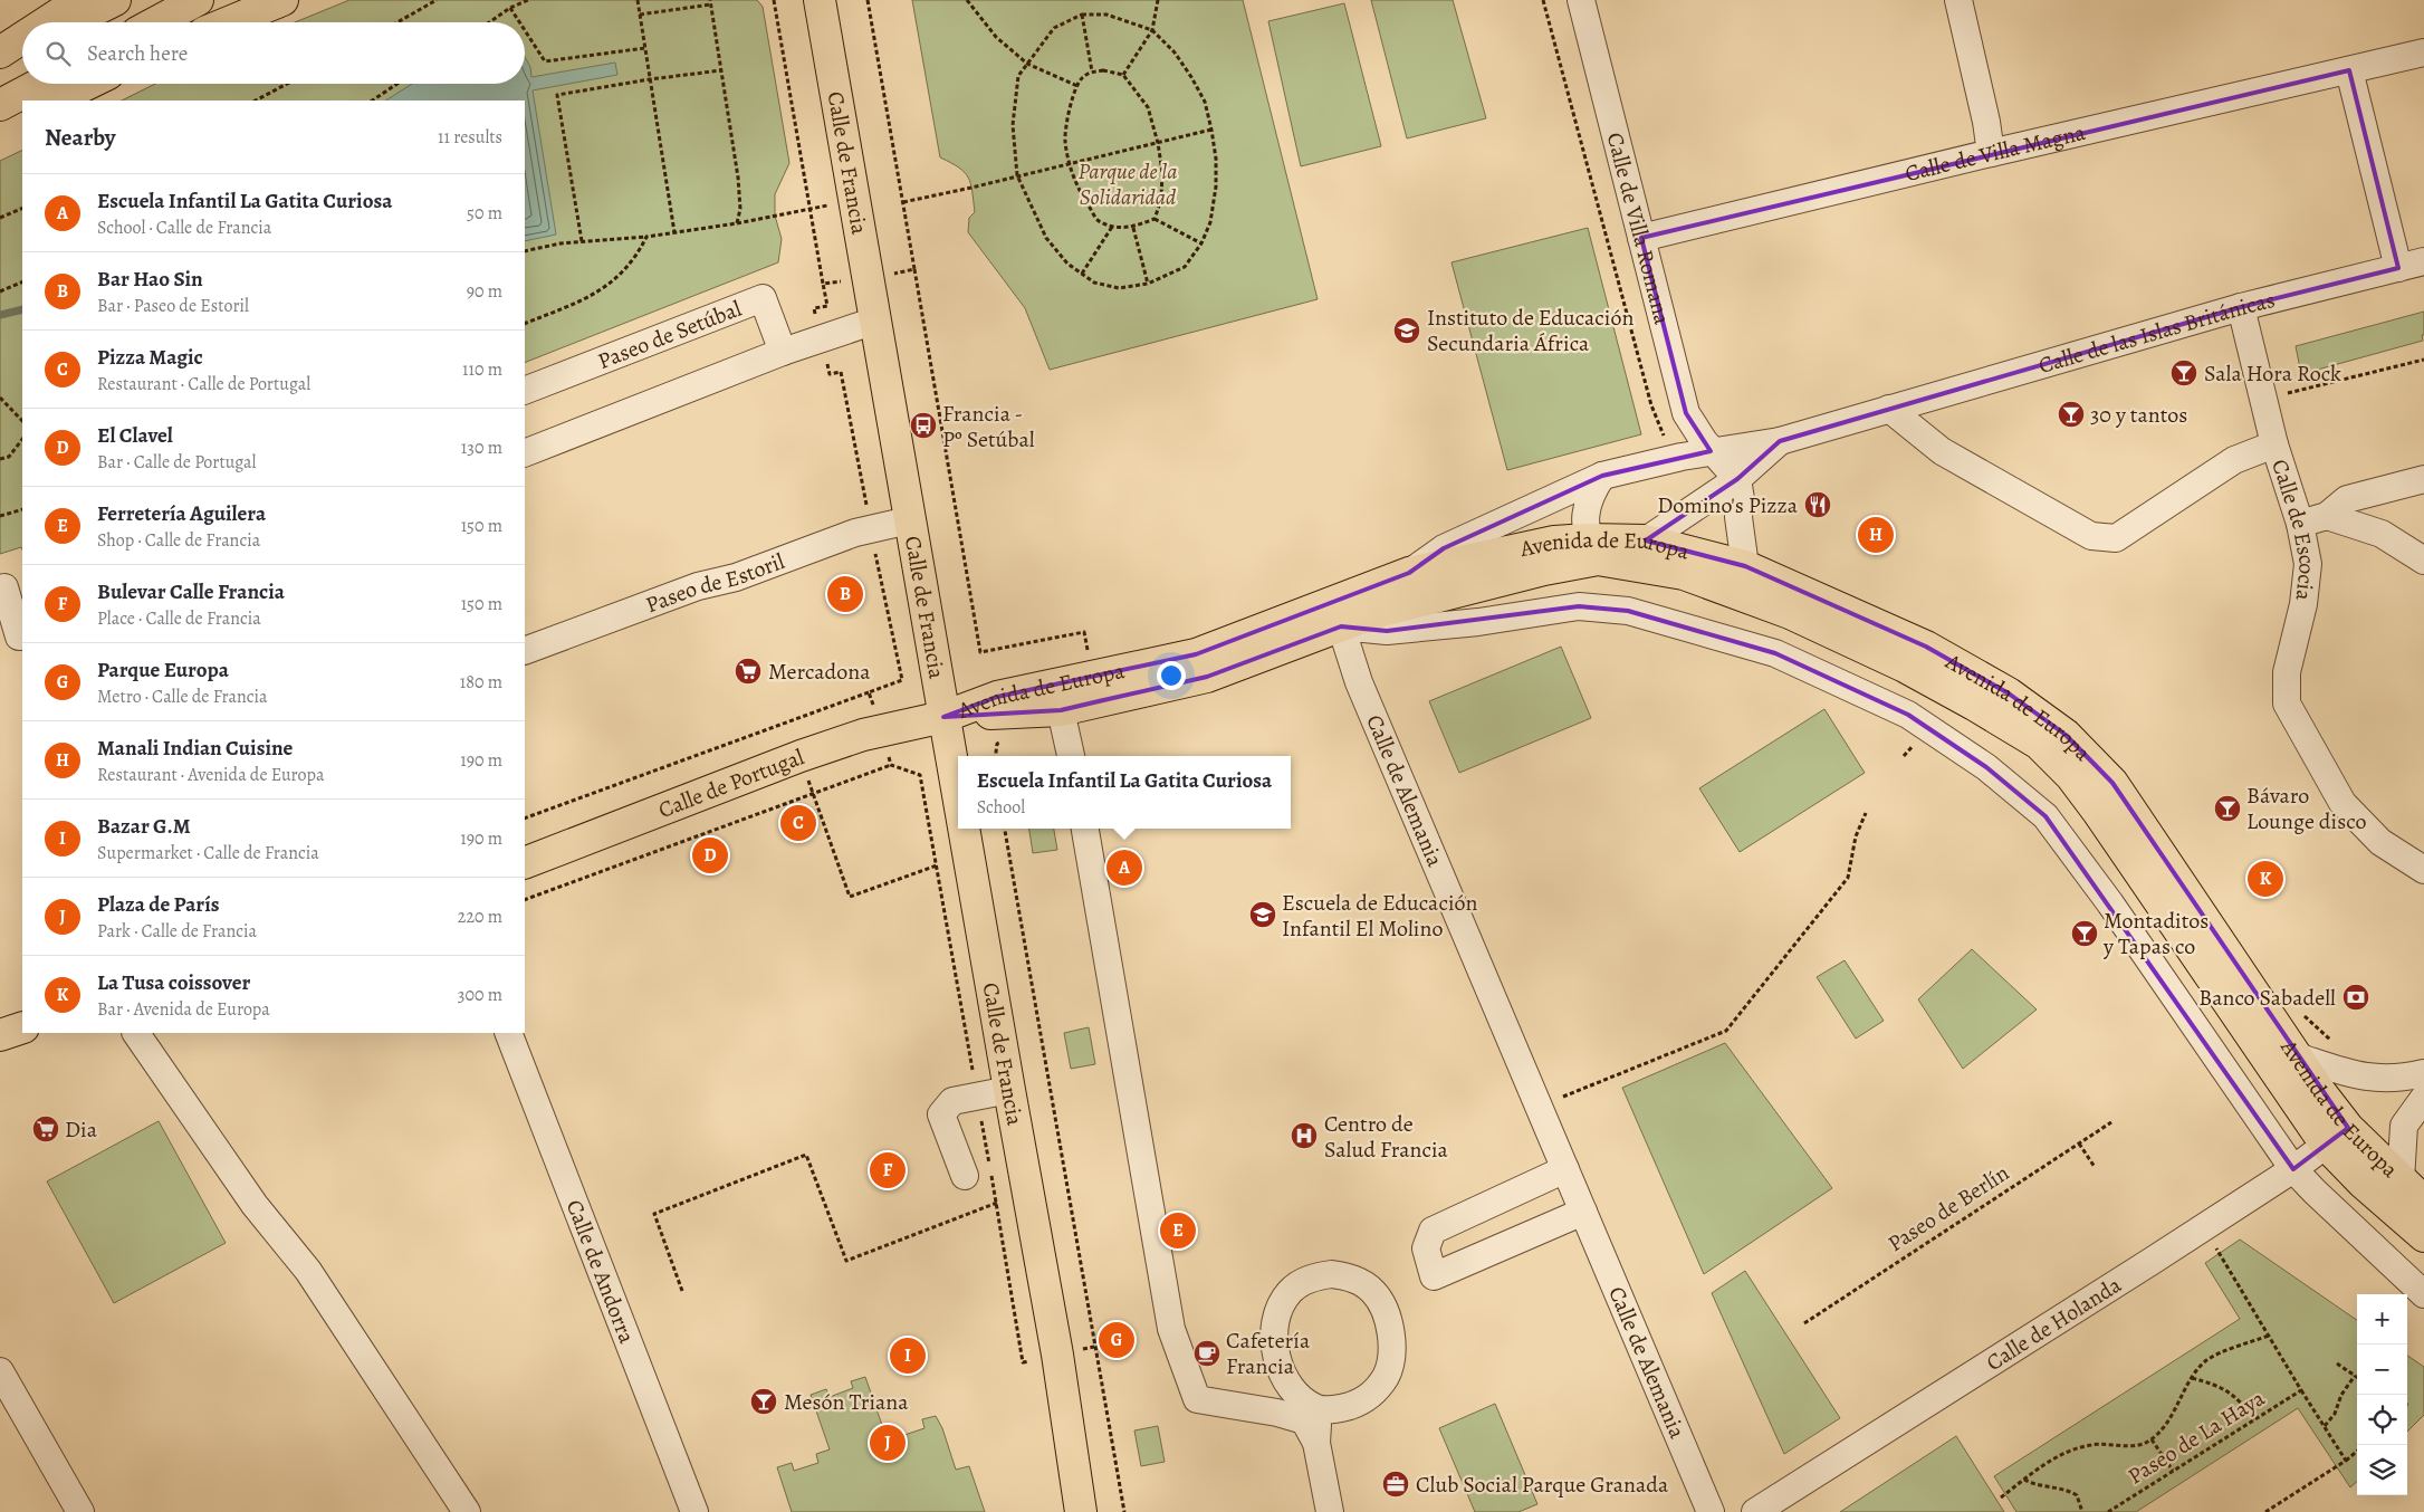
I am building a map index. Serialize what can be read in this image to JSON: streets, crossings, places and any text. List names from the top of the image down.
{
  "streets": {
    "main road": ["Calle de Francia", "Avenida de Europa", "Calle de Portugal"],
    "street": [
      "Calle de Villa Magna",
      "Calle de Villa Romana",
      "Calle de las Islas Británicas",
      "Paseo de Setúbal",
      "Calle de Escocia",
      "Paseo de Estoril",
      "Calle de Alemania",
      "Calle de Andorra",
      "Calle de Holanda"
    ],
    "path": ["Paseo de Berlín", "Paseo de La Haya"]
  },
  "crossings": [
    ["Calle de Villa Magna", "Calle de Villa Romana"],
    ["Calle de Francia", "Avenida de Europa"],
    ["Calle de Francia", "Paseo de Estoril"],
    ["Calle de Francia", "Calle de Portugal"],
    ["Calle de Villa Romana", "Calle de las Islas Británicas"],
    ["Calle de las Islas Británicas", "Calle de Escocia"],
    ["Calle de las Islas Británicas", "Avenida de Europa"],
    ["Avenida de Europa", "Calle de Portugal"],
    ["Avenida de Europa", "Calle de Alemania"],
    ["Avenida de Europa", "Calle de Holanda"]
  ],
  "parks": ["Parque de la Solidaridad"],
  "places": {
    "school or university": ["Instituto de Educación Secundaria África", "Escuela de Educación Infantil El Molino"],
    "bar": [
      "Sala Hora Rock",
      "30 y tantos",
      "Bávaro Lounge disco",
      "Montaditos y Tapas co",
      "Mesón Triana"
    ],
    "bus stop": ["Francia - Pº Setúbal"],
    "restaurant": ["Domino's Pizza"],
    "supermarket": ["Mercadona", "Dia"],
    "bank": ["Banco Sabadell"],
    "hospital": ["Centro de Salud Francia"],
    "cafe": ["Cafetería Francia"],
    "office": ["Club Social Parque Granada"]
  },
  "page": {
    "search": "Search here",
    "heading": ["Nearby", "11 results"],
    "list": [
      {
        "mark": "A",
        "name": "Escuela Infantil La Gatita Curiosa",
        "note": "School · Calle de Francia",
        "value": "50 m"
      },
      {
        "mark": "B",
        "name": "Bar Hao Sin",
        "note": "Bar · Paseo de Estoril",
        "value": "90 m"
      },
      {
        "mark": "C",
        "name": "Pizza Magic",
        "note": "Restaurant · Calle de Portugal",
        "value": "110 m"
      },
      {
        "mark": "D",
        "name": "El Clavel",
        "note": "Bar · Calle de Portugal",
        "value": "130 m"
      },
      {
        "mark": "E",
        "name": "Ferretería Aguilera",
        "note": "Shop · Calle de Francia",
        "value": "150 m"
      },
      {
        "mark": "F",
        "name": "Bulevar Calle Francia",
        "note": "Place · Calle de Francia",
        "value": "150 m"
      },
      {
        "mark": "G",
        "name": "Parque Europa",
        "note": "Metro · Calle de Francia",
        "value": "180 m"
      },
      {
        "mark": "H",
        "name": "Manali Indian Cuisine",
        "note": "Restaurant · Avenida de Europa",
        "value": "190 m"
      },
      {
        "mark": "I",
        "name": "Bazar G.M",
        "note": "Supermarket · Calle de Francia",
        "value": "190 m"
      },
      {
        "mark": "J",
        "name": "Plaza de París",
        "note": "Park · Calle de Francia",
        "value": "220 m"
      },
      {
        "mark": "K",
        "name": "La Tusa coissover",
        "note": "Bar · Avenida de Europa",
        "value": "300 m"
      }
    ],
    "pins": [
      "H",
      "B",
      "C",
      "D",
      "A",
      "K",
      "F",
      "E",
      "G",
      "I",
      "J"
    ],
    "popup": ["Escuela Infantil La Gatita Curiosa", "School"],
    "map_buttons": ["+", "−"]
  }
}
